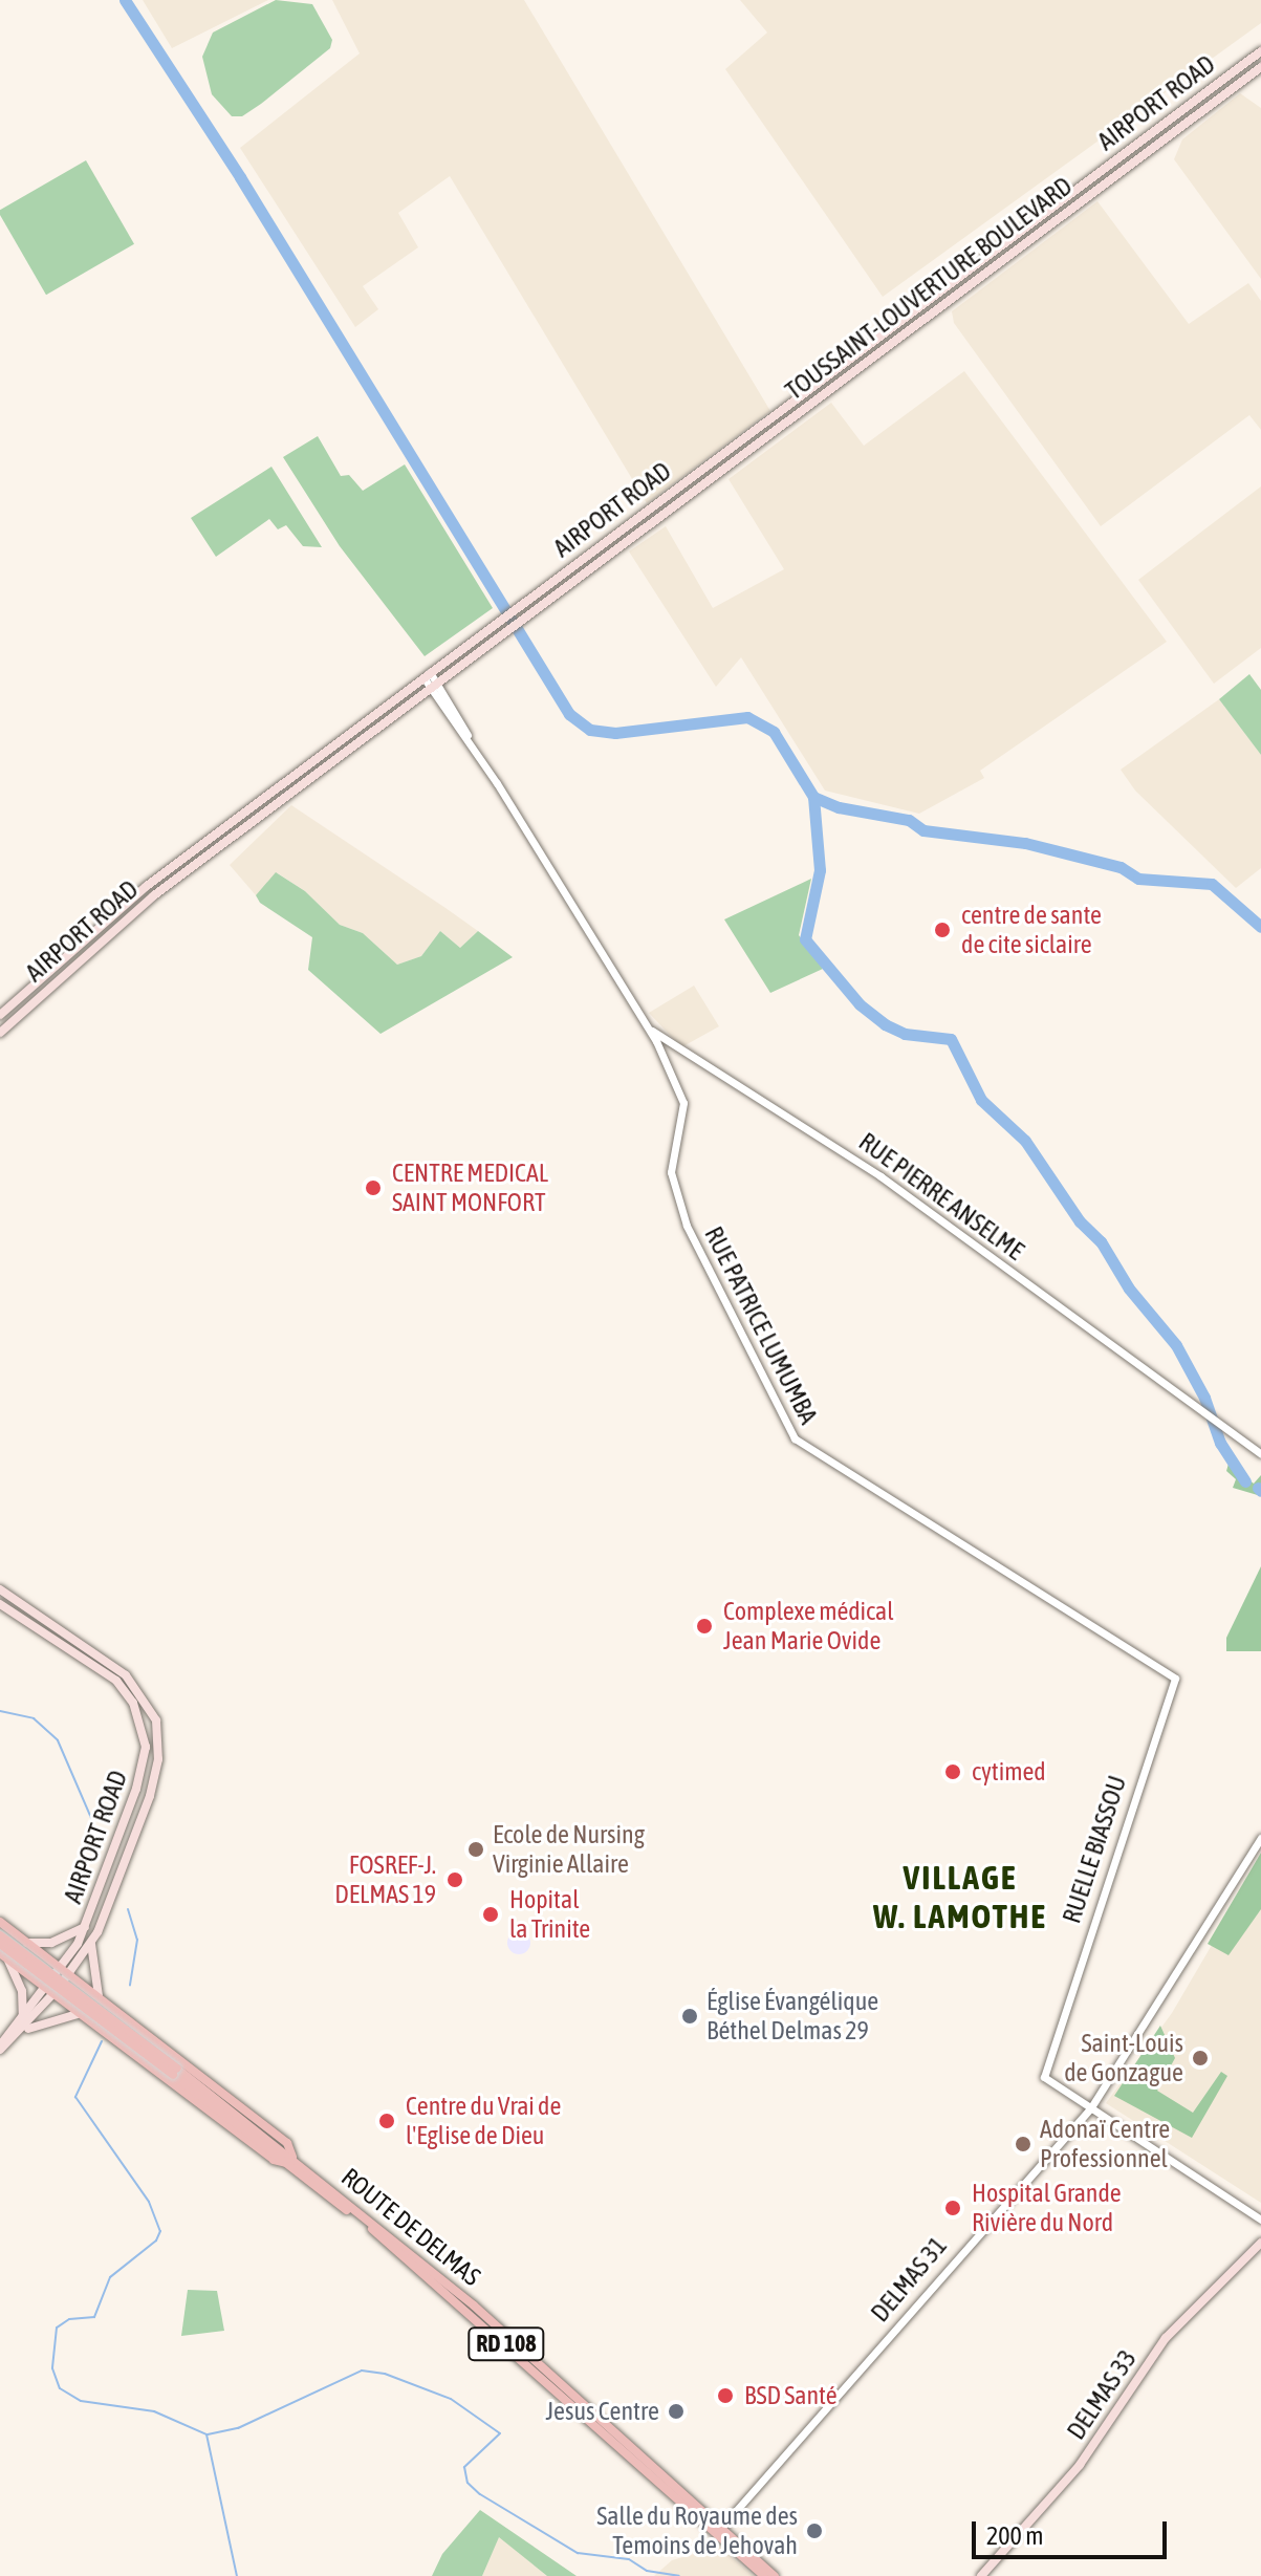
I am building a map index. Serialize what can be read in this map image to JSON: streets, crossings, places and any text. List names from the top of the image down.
{
  "streets": {
    "main road": [
      "AIRPORT ROAD",
      "ROUTE DE DELMAS",
      "RD 108",
      "DELMAS 33"
    ],
    "street": [
      "RUE PIERRE ANSELME",
      "RUE PATRICE LUMUMBA",
      "RUELLE BIASSOU",
      "DELMAS 31"
    ]
  },
  "crossings": [
    ["AIRPORT ROAD", "RUE PATRICE LUMUMBA"],
    ["RUE PIERRE ANSELME", "RUE PATRICE LUMUMBA"],
    ["RUE PATRICE LUMUMBA", "RUELLE BIASSOU"],
    ["RUELLE BIASSOU", "DELMAS 31"],
    ["ROUTE DE DELMAS", "DELMAS 31"]
  ],
  "districts": ["VILLAGE W. LAMOTHE"],
  "places": [
    "centre de sante de cite siclaire",
    "CENTRE MEDICAL SAINT MONFORT",
    "Complexe médical Jean Marie Ovide",
    "cytimed",
    "Ecole de Nursing Virginie Allaire",
    "FOSREF-J. DELMAS 19",
    "Hopital la Trinite",
    "Église Évangélique Béthel Delmas 29",
    "Saint-Louis de Gonzague",
    "Centre du Vrai de l'Eglise de Dieu",
    "Adonaï Centre Professionnel",
    "Hospital Grande Rivière du Nord",
    "BSD Santé",
    "Jesus Centre",
    "Salle du Royaume des Temoins de Jehovah"
  ],
  "scale_bar": "200 m"
}
